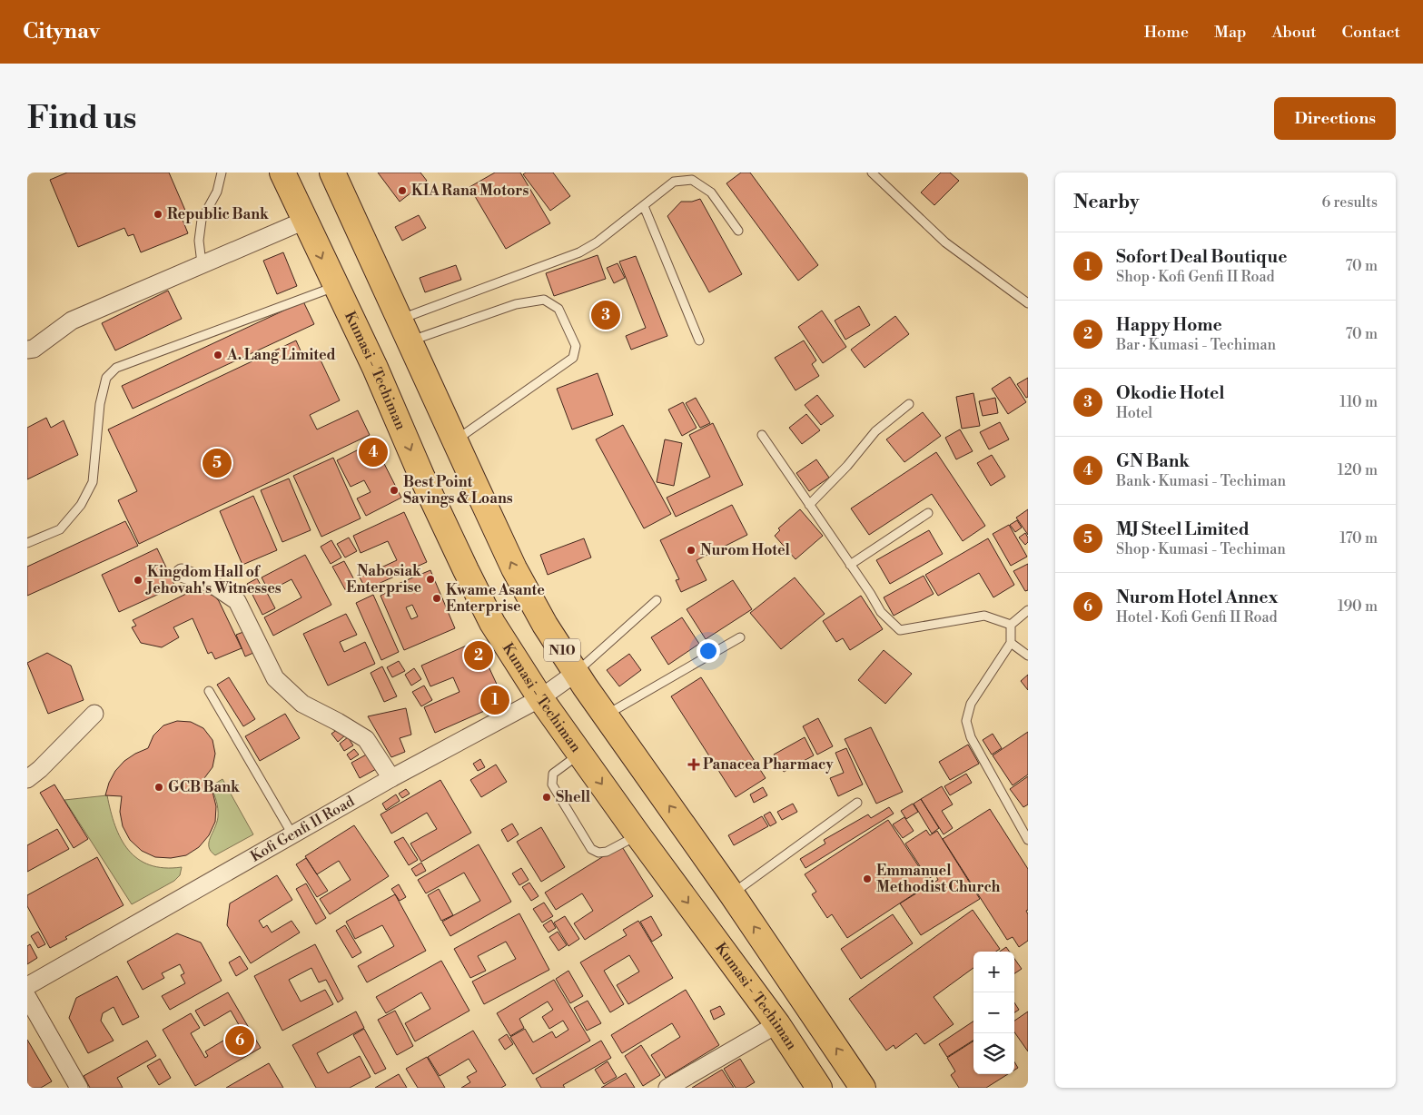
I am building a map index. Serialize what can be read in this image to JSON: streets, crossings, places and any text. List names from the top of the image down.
{
  "streets": {
    "highway": ["Kumasi - Techiman", "N10"],
    "street": ["Kofi Genfi II Road"]
  },
  "crossings": [
    ["Kumasi - Techiman", "Kofi Genfi II Road"],
    ["N10", "Kofi Genfi II Road"]
  ],
  "places": {
    "other": [
      "KIA Rana Motors",
      "Republic Bank",
      "A. Lang Limited",
      "Best Point Savings & Loans",
      "Nurom Hotel",
      "Nabosiak Enterprise",
      "Kingdom Hall of Jehovah's Witnesses",
      "Kwame Asante Enterprise",
      "GCB Bank",
      "Shell",
      "Emmanuel Methodist Church"
    ],
    "health": ["Panacea Pharmacy"]
  },
  "page": {
    "header": "Citynav",
    "nav": [
      "Home",
      "Map",
      "About",
      "Contact"
    ],
    "buttons": "Directions",
    "title": "Find us",
    "heading": ["Nearby", "6 results"],
    "list": [
      {
        "mark": "1",
        "name": "Sofort Deal Boutique",
        "note": "Shop · Kofi Genfi II Road",
        "value": "70 m"
      },
      {
        "mark": "2",
        "name": "Happy Home",
        "note": "Bar · Kumasi - Techiman",
        "value": "70 m"
      },
      {
        "mark": "3",
        "name": "Okodie Hotel",
        "note": "Hotel",
        "value": "110 m"
      },
      {
        "mark": "4",
        "name": "GN Bank",
        "note": "Bank · Kumasi - Techiman",
        "value": "120 m"
      },
      {
        "mark": "5",
        "name": "MJ Steel Limited",
        "note": "Shop · Kumasi - Techiman",
        "value": "170 m"
      },
      {
        "mark": "6",
        "name": "Nurom Hotel Annex",
        "note": "Hotel · Kofi Genfi II Road",
        "value": "190 m"
      }
    ],
    "pins": [
      "3",
      "4",
      "5",
      "2",
      "1",
      "6"
    ],
    "map_buttons": ["+", "−"]
  }
}
